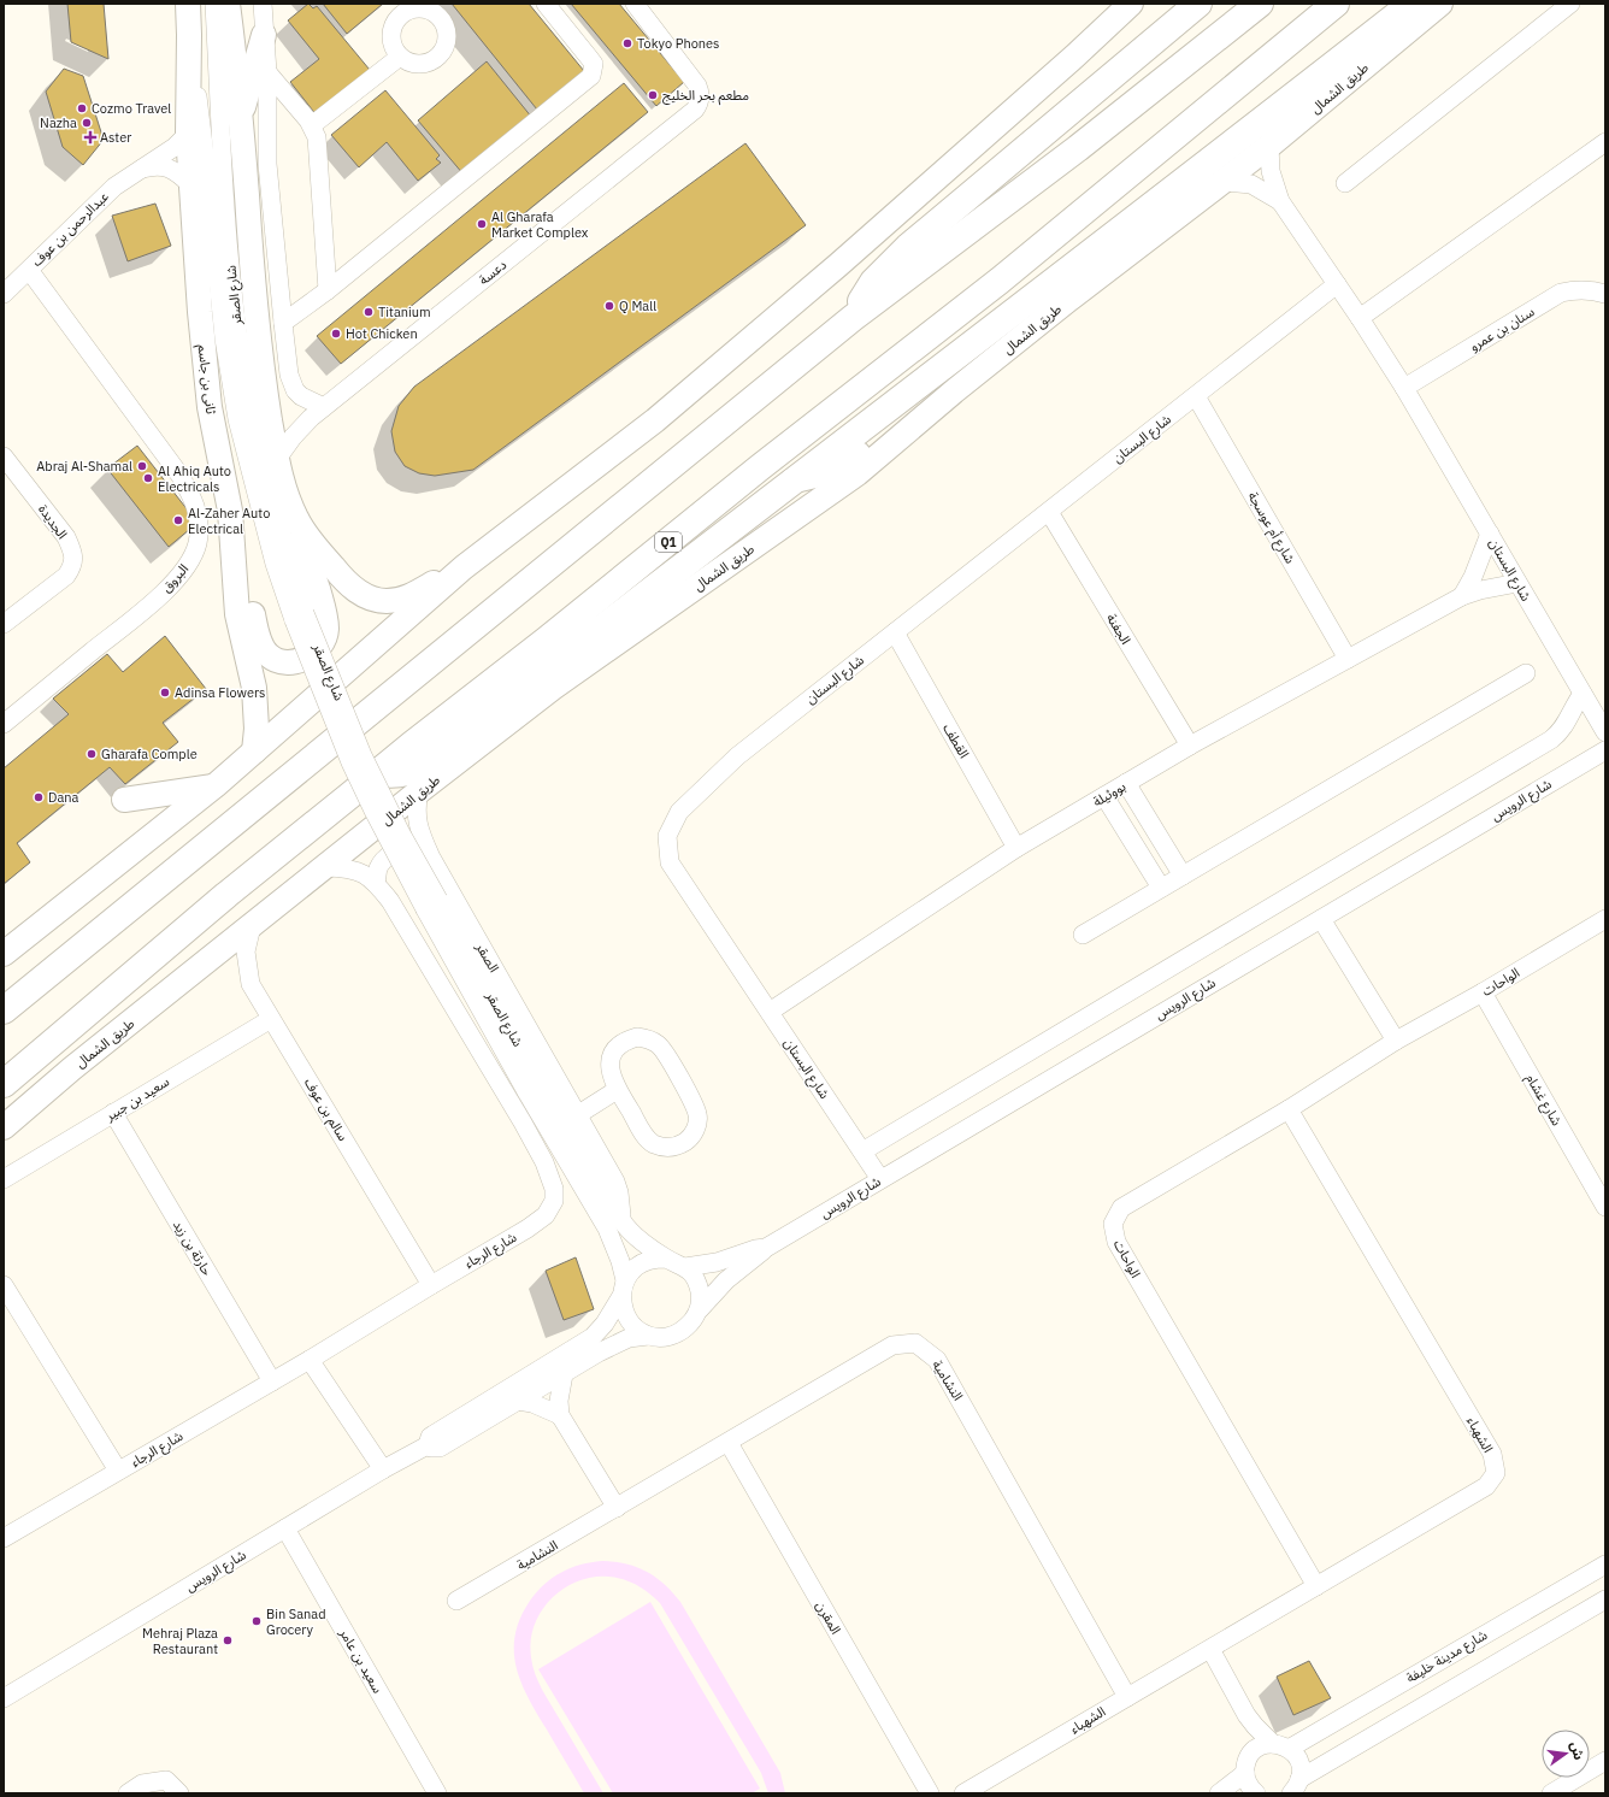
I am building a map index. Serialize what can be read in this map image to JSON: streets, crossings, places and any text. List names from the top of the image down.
{
  "streets": {
    "highway": ["Q1"],
    "main road": ["طريق الشمال", "ثانى بن جاسم"],
    "street": [
      "عبدالرحمن بن عوف",
      "دعسة",
      "شارع الصقر",
      "سنان بن عمرو",
      "شارع البستان",
      "الجديدة",
      "شارع أم عوسجة",
      "البروق",
      "الجفنة",
      "القطف",
      "بووثيلة",
      "شارع الرويس",
      "الصقر",
      "الواحات",
      "سعيد بن جبير",
      "شارع غشام",
      "سالم بن عوف",
      "حارثة بن زيد",
      "شارع الرجاء",
      "النشامية",
      "الشهباء",
      "المقرن",
      "شارع مدينة خليفة",
      "سعيد بن عامر"
    ]
  },
  "crossings": [
    ["طريق الشمال", "شارع البستان"],
    ["طريق الشمال", "الصقر"],
    ["طريق الشمال", "سالم بن عوف"],
    ["عبدالرحمن بن عوف", "ثانى بن جاسم"],
    ["عبدالرحمن بن عوف", "البروق"],
    ["شارع الصقر", "ثانى بن جاسم"],
    ["شارع الصقر", "شارع الرويس"],
    ["شارع الصقر", "الصقر"],
    ["سنان بن عمرو", "شارع البستان"],
    ["شارع البستان", "شارع أم عوسجة"],
    ["شارع البستان", "الجفنة"],
    ["شارع البستان", "القطف"],
    ["شارع البستان", "بووثيلة"],
    ["شارع البستان", "شارع الرويس"],
    ["شارع أم عوسجة", "بووثيلة"],
    ["الجفنة", "بووثيلة"],
    ["القطف", "بووثيلة"],
    ["شارع الرويس", "سعيد بن عامر"],
    ["الواحات", "شارع غشام"],
    ["الواحات", "الشهباء"],
    ["سعيد بن جبير", "سالم بن عوف"],
    ["سعيد بن جبير", "حارثة بن زيد"],
    ["سالم بن عوف", "شارع الرجاء"],
    ["حارثة بن زيد", "شارع الرجاء"],
    ["النشامية", "الشهباء"],
    ["النشامية", "المقرن"]
  ],
  "places": {
    "other": [
      "Tokyo Phones",
      "مطعم بحر الخليج",
      "Cozmo Travel",
      "Nazha",
      "Al Gharafa Market Complex",
      "Q Mall",
      "Titanium",
      "Hot Chicken",
      "Abraj Al-Shamal",
      "Al Ahiq Auto Electricals",
      "Al-Zaher Auto Electrical",
      "Adinsa Flowers",
      "Gharafa Comple",
      "Dana",
      "Bin Sanad Grocery",
      "Mehraj Plaza Restaurant"
    ],
    "health": ["Aster"]
  },
  "north": "right"
}
